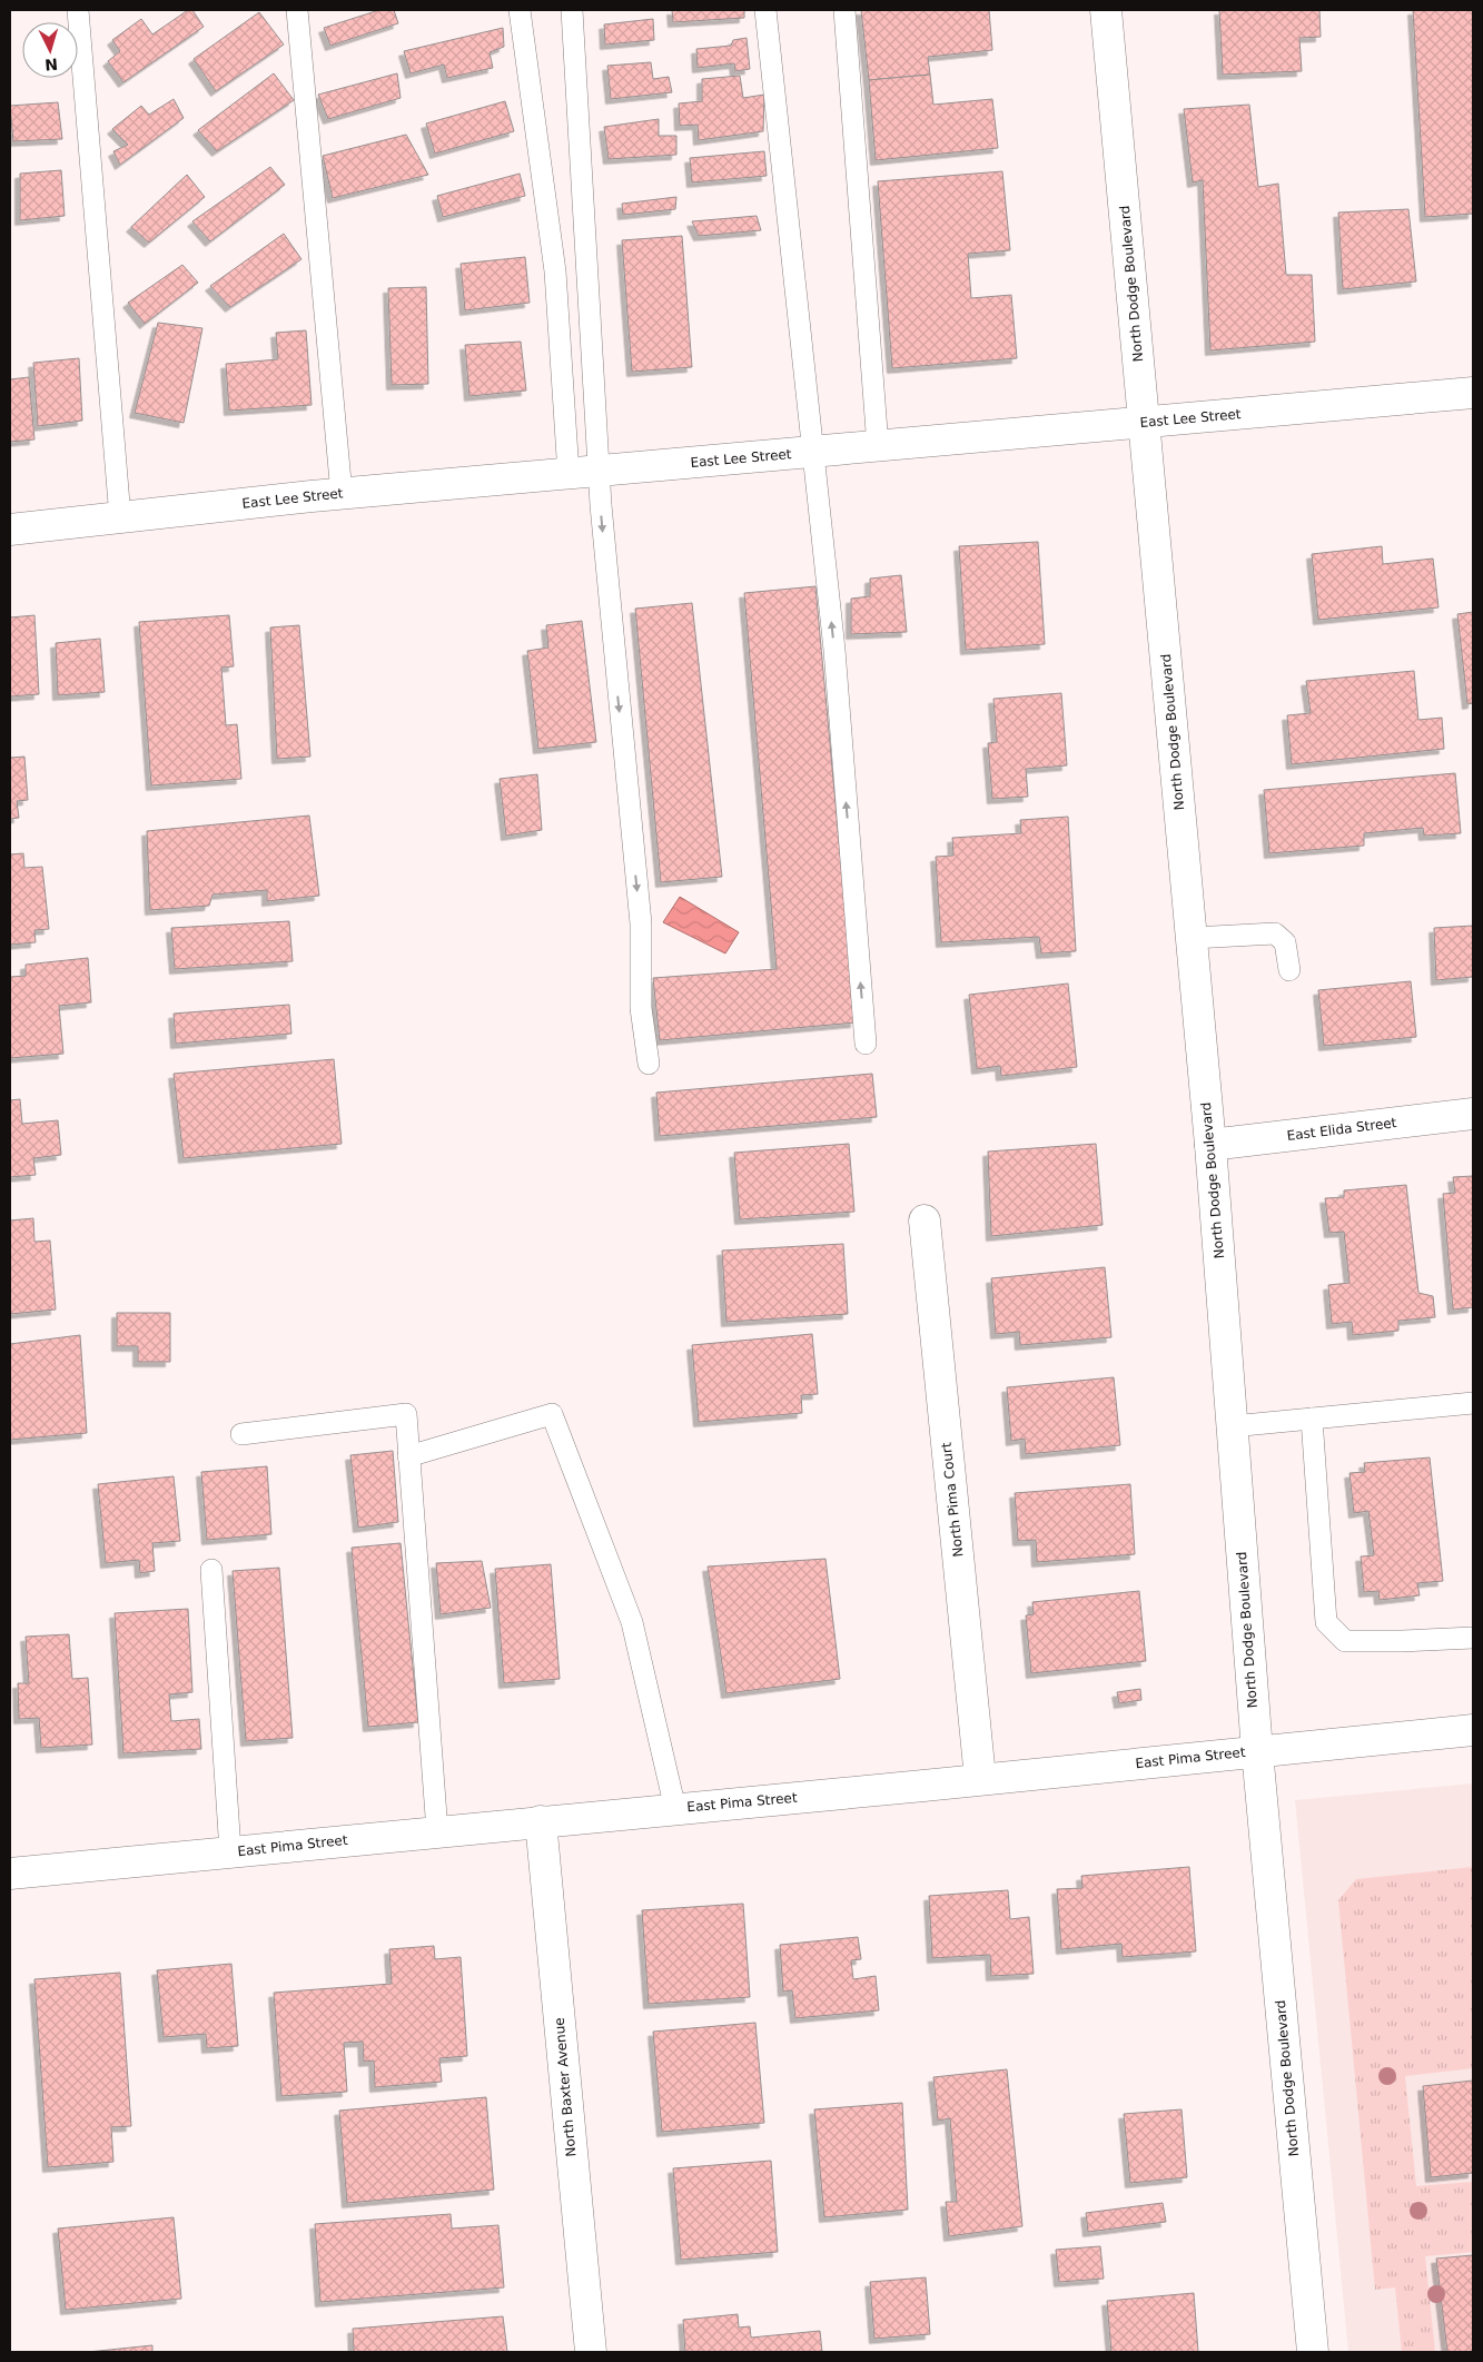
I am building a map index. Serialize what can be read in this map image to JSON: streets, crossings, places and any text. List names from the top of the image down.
{
  "streets": {
    "street": [
      "North Dodge Boulevard",
      "East Lee Street",
      "East Elida Street",
      "North Pima Court",
      "East Pima Street",
      "North Baxter Avenue"
    ]
  },
  "crossings": [
    ["North Dodge Boulevard", "East Lee Street"],
    ["North Dodge Boulevard", "East Elida Street"],
    ["North Dodge Boulevard", "East Pima Street"],
    ["North Pima Court", "East Pima Street"],
    ["East Pima Street", "North Baxter Avenue"]
  ],
  "north": "bottom"
}
